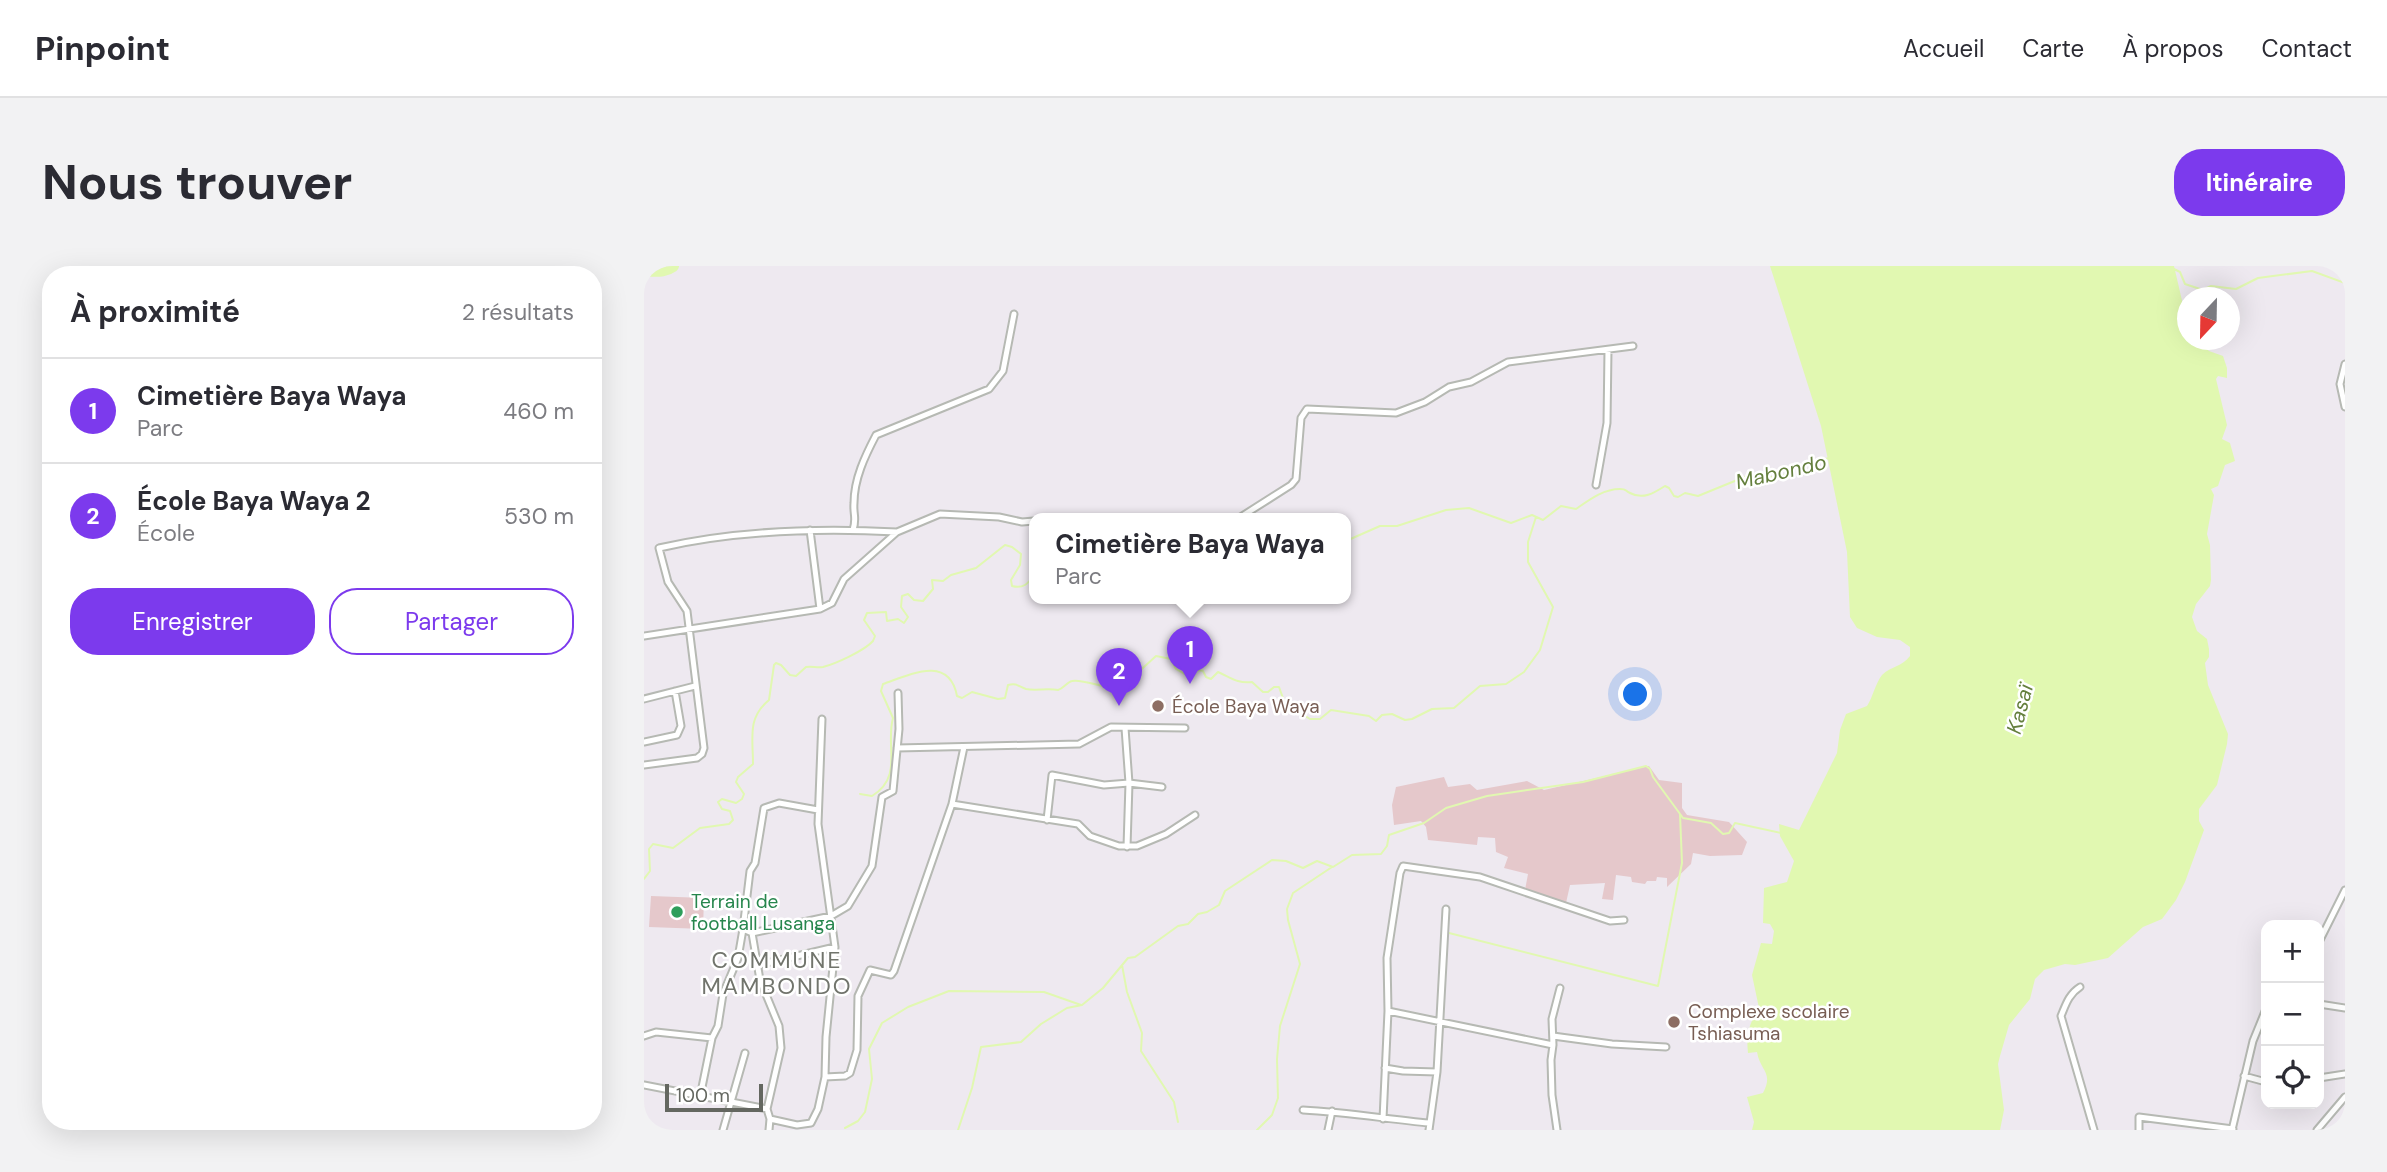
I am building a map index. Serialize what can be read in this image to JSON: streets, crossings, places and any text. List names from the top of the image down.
{
  "districts": ["COMMUNE MAMBONDO"],
  "water": ["Mabondo", "Kasaï"],
  "places": ["École Baya Waya", "Terrain de football Lusanga", "Complexe scolaire Tshiasuma"],
  "scale_bar": "100 m",
  "north": "bottom",
  "page": {
    "header": "Pinpoint",
    "nav": [
      "Accueil",
      "Carte",
      "À propos",
      "Contact"
    ],
    "buttons": [
      "Itinéraire",
      ["Enregistrer", "Partager"]
    ],
    "title": "Nous trouver",
    "heading": ["À proximité", "2 résultats"],
    "list": [
      {
        "mark": "1",
        "name": "Cimetière Baya Waya",
        "note": "Parc",
        "value": "460 m"
      },
      {
        "mark": "2",
        "name": "École Baya Waya 2",
        "note": "École",
        "value": "530 m"
      }
    ],
    "popup": ["Cimetière Baya Waya", "Parc"],
    "pins": ["1", "2"],
    "map_buttons": ["+", "−"],
    "scale": "100 m"
  }
}
